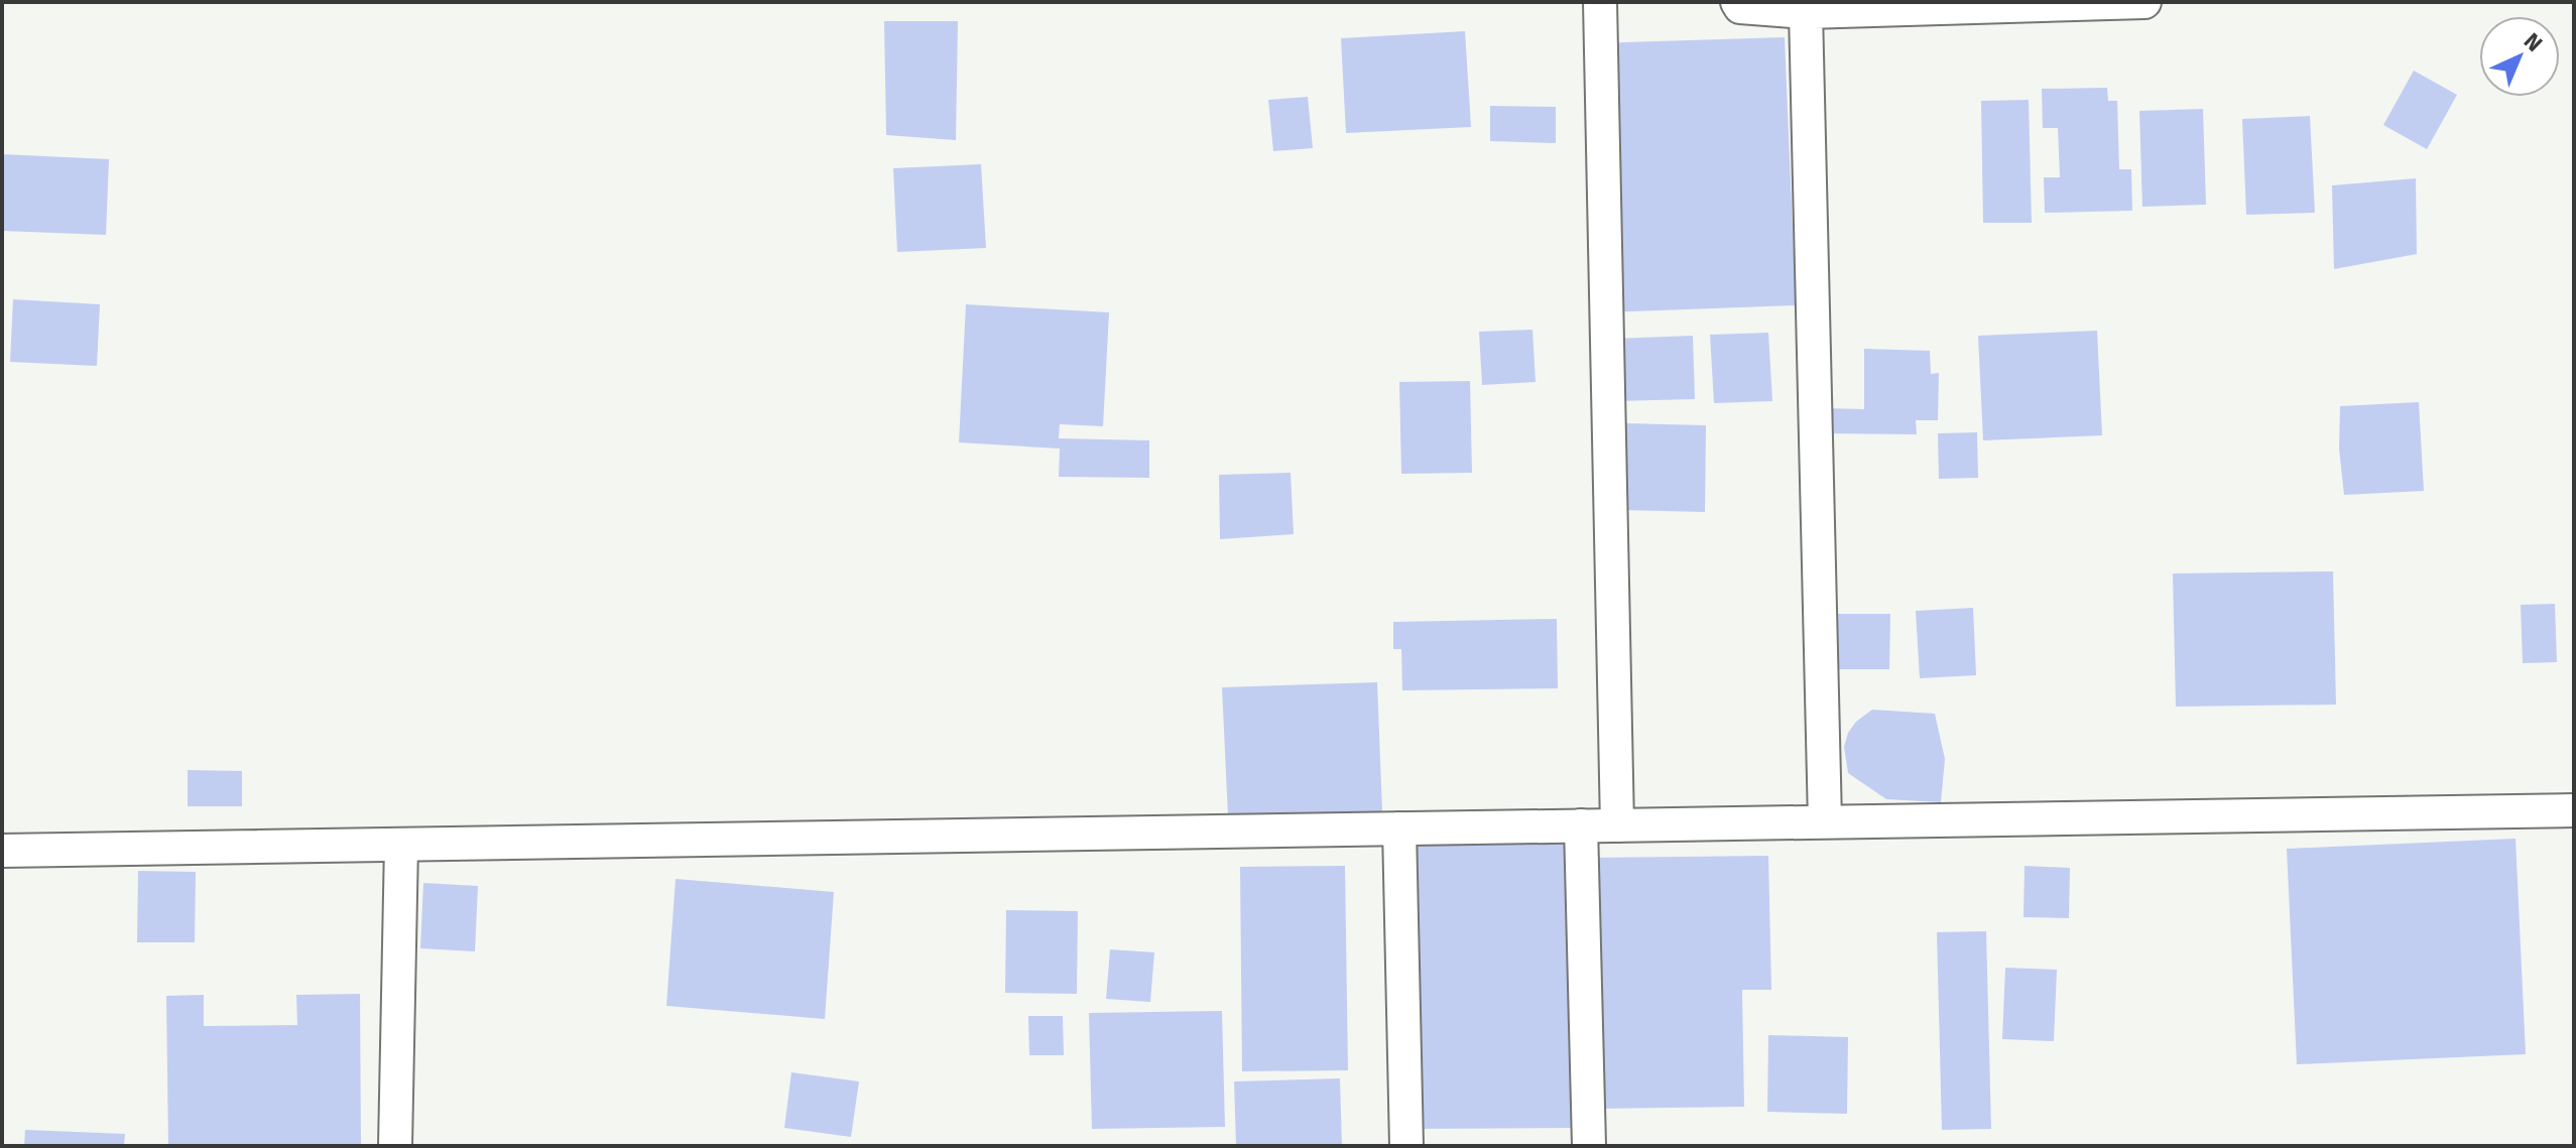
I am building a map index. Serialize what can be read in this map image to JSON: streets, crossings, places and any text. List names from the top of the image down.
{
  "north": "top right"
}
